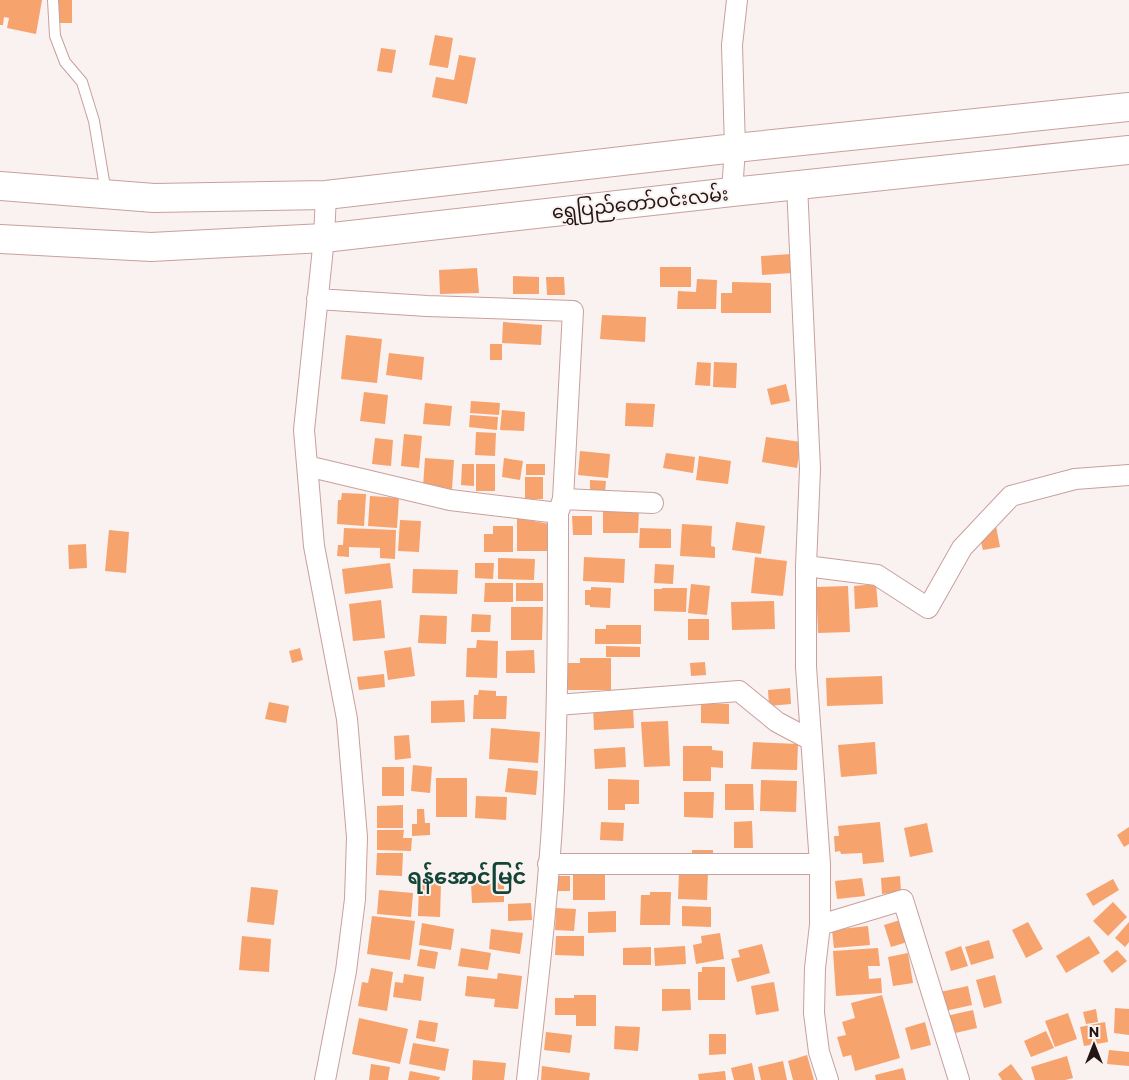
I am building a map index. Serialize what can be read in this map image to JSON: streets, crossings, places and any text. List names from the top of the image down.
{
  "streets": {
    "main road": ["ရွှေပြည်တော်ဝင်းလမ်း"]
  },
  "districts": ["ရန်အောင်မြင်"],
  "north": "top"
}
